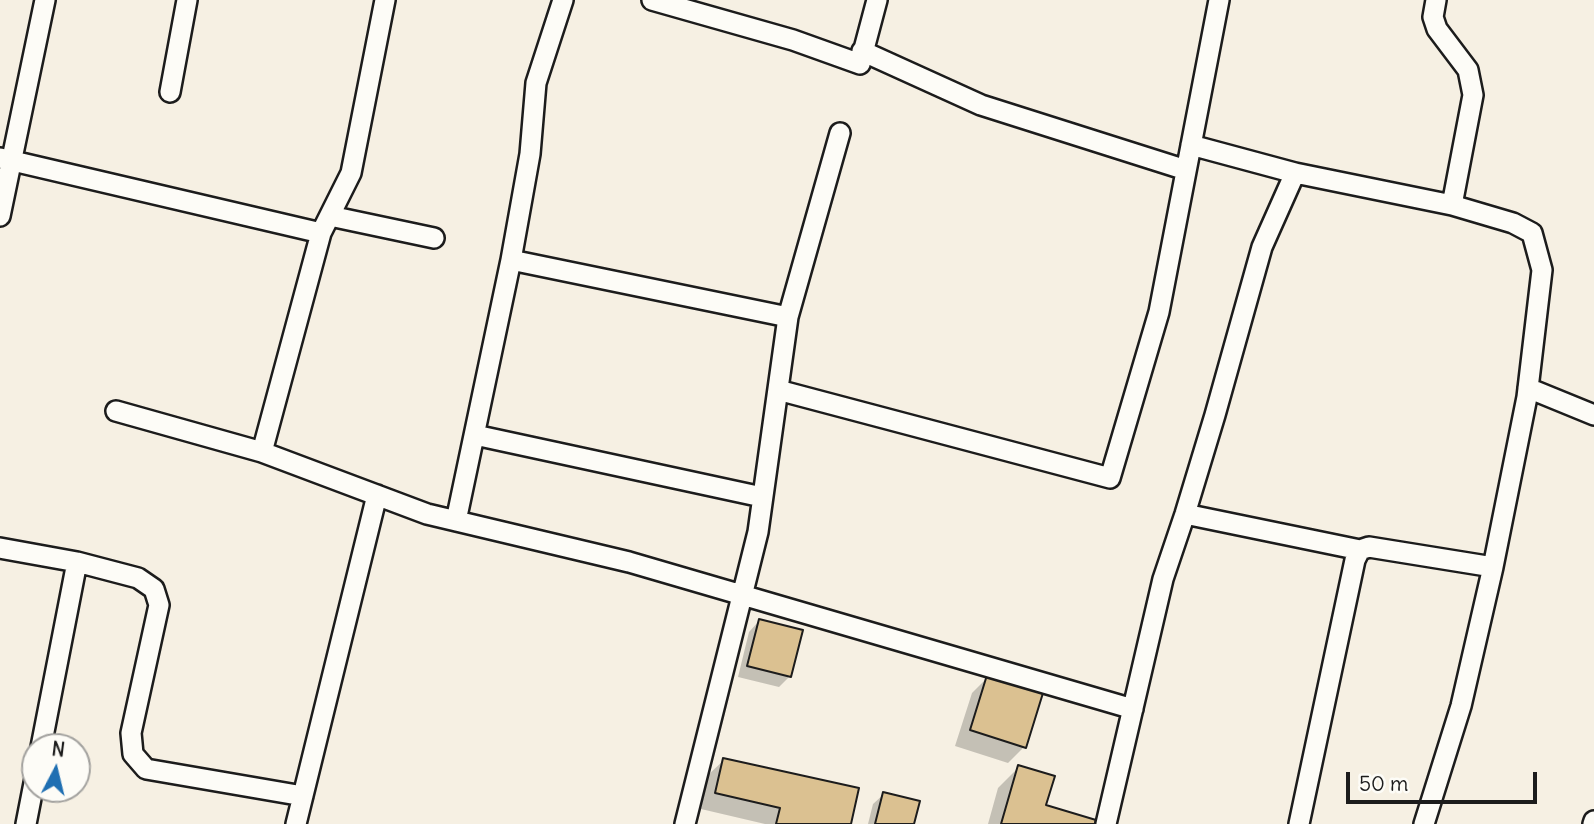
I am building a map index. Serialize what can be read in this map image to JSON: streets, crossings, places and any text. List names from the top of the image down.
{
  "scale_bar": "50 m",
  "north": "top"
}
